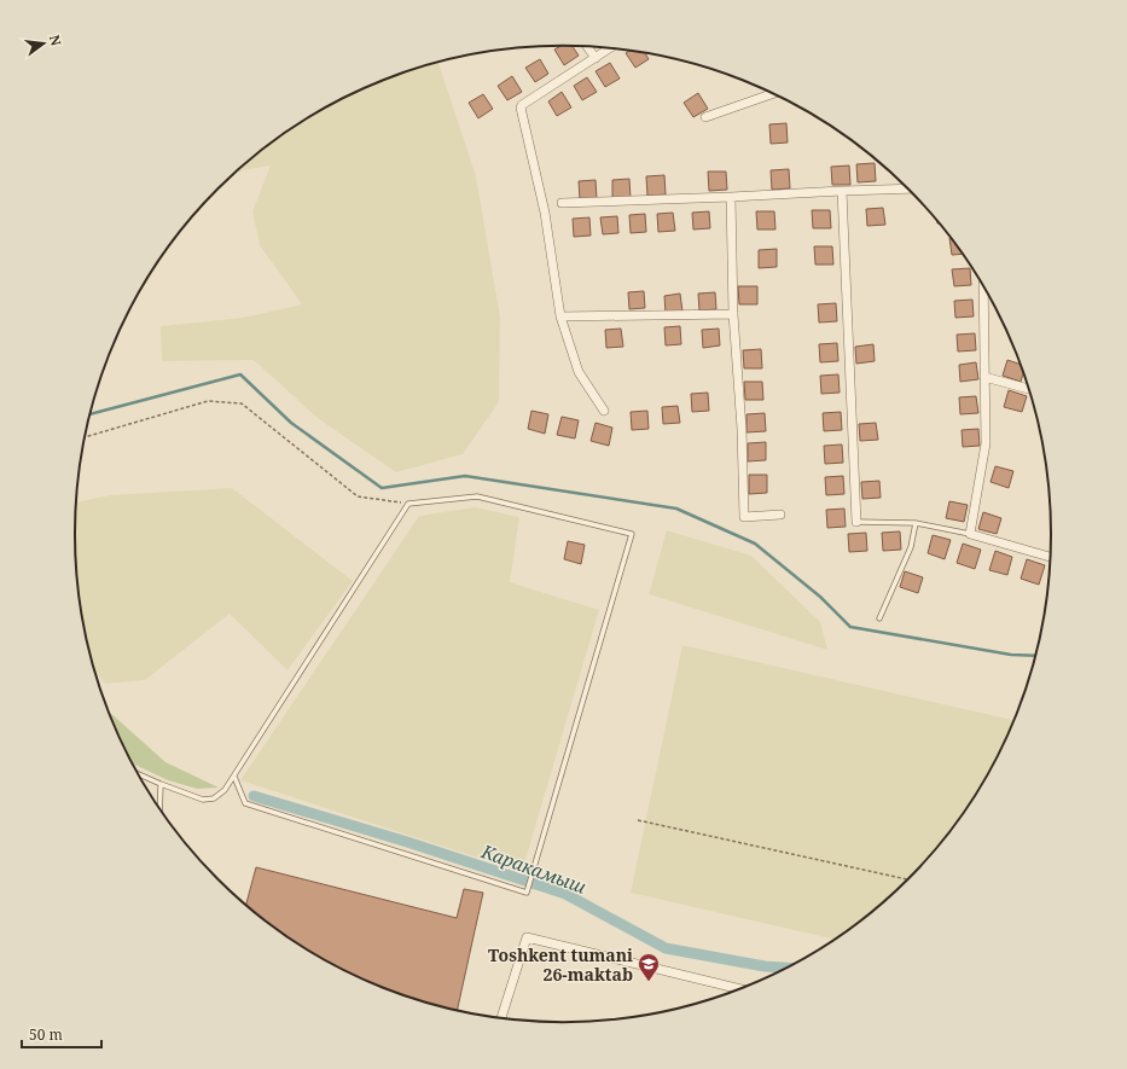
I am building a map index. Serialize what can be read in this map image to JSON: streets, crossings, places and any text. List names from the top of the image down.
{
  "water": ["Каракамыш"],
  "places": {
    "school or university": ["Toshkent tumani 26-maktab"]
  },
  "scale_bar": "50 m",
  "north": "right"
}
